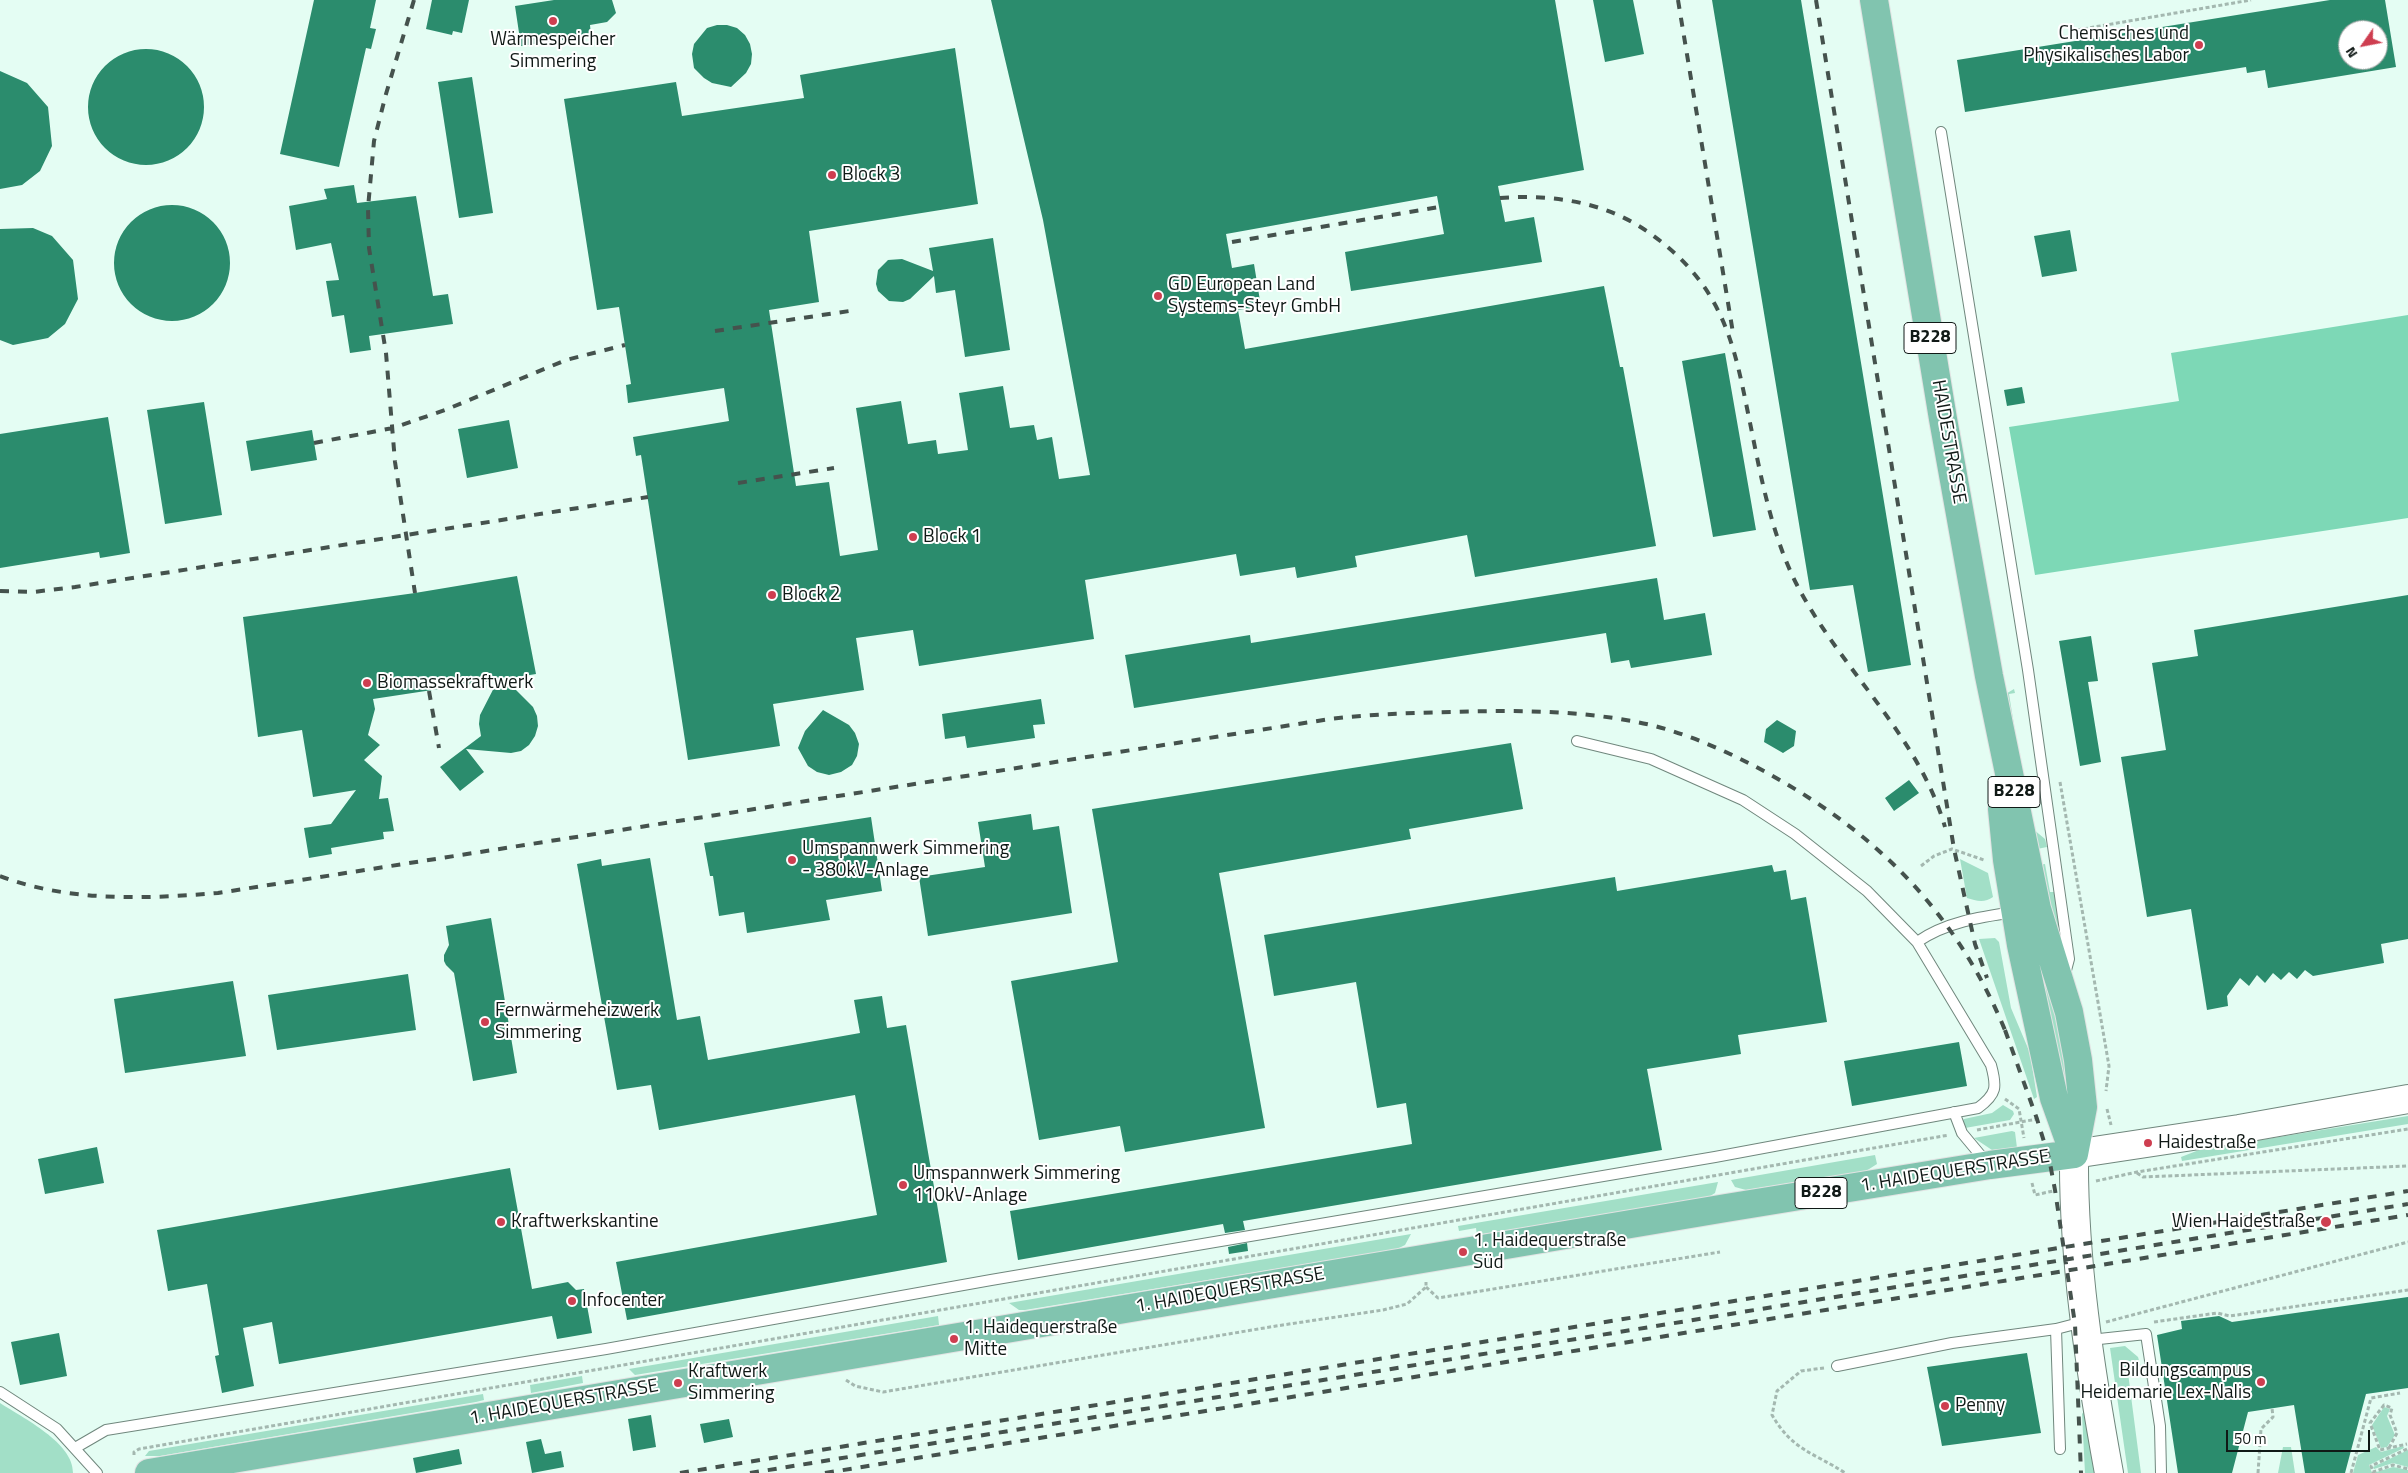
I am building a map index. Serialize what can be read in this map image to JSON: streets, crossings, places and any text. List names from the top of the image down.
{
  "streets": {
    "main road": ["B228", "HAIDESTRASSE", "1. HAIDEQUERSTRASSE"]
  },
  "crossings": [
    ["HAIDESTRASSE", "1. HAIDEQUERSTRASSE"]
  ],
  "places": [
    "Wärmespeicher Simmering",
    "Chemisches und Physikalisches Labor",
    "Block 3",
    "GD European Land Systems-Steyr GmbH",
    "Block 1",
    "Block 2",
    "Biomassekraftwerk",
    "Umspannwerk Simmering - 380kV-Anlage",
    "Fernwärmeheizwerk Simmering",
    "Haidestraße",
    "Umspannwerk Simmering 110kV-Anlage",
    "Kraftwerkskantine",
    "Wien Haidestraße",
    "1. Haidequerstraße Süd",
    "Infocenter",
    "1. Haidequerstraße Mitte",
    "Bildungscampus Heidemarie Lex-Nalis",
    "Kraftwerk Simmering",
    "Penny"
  ],
  "scale_bar": "50 m",
  "north": "bottom left"
}
